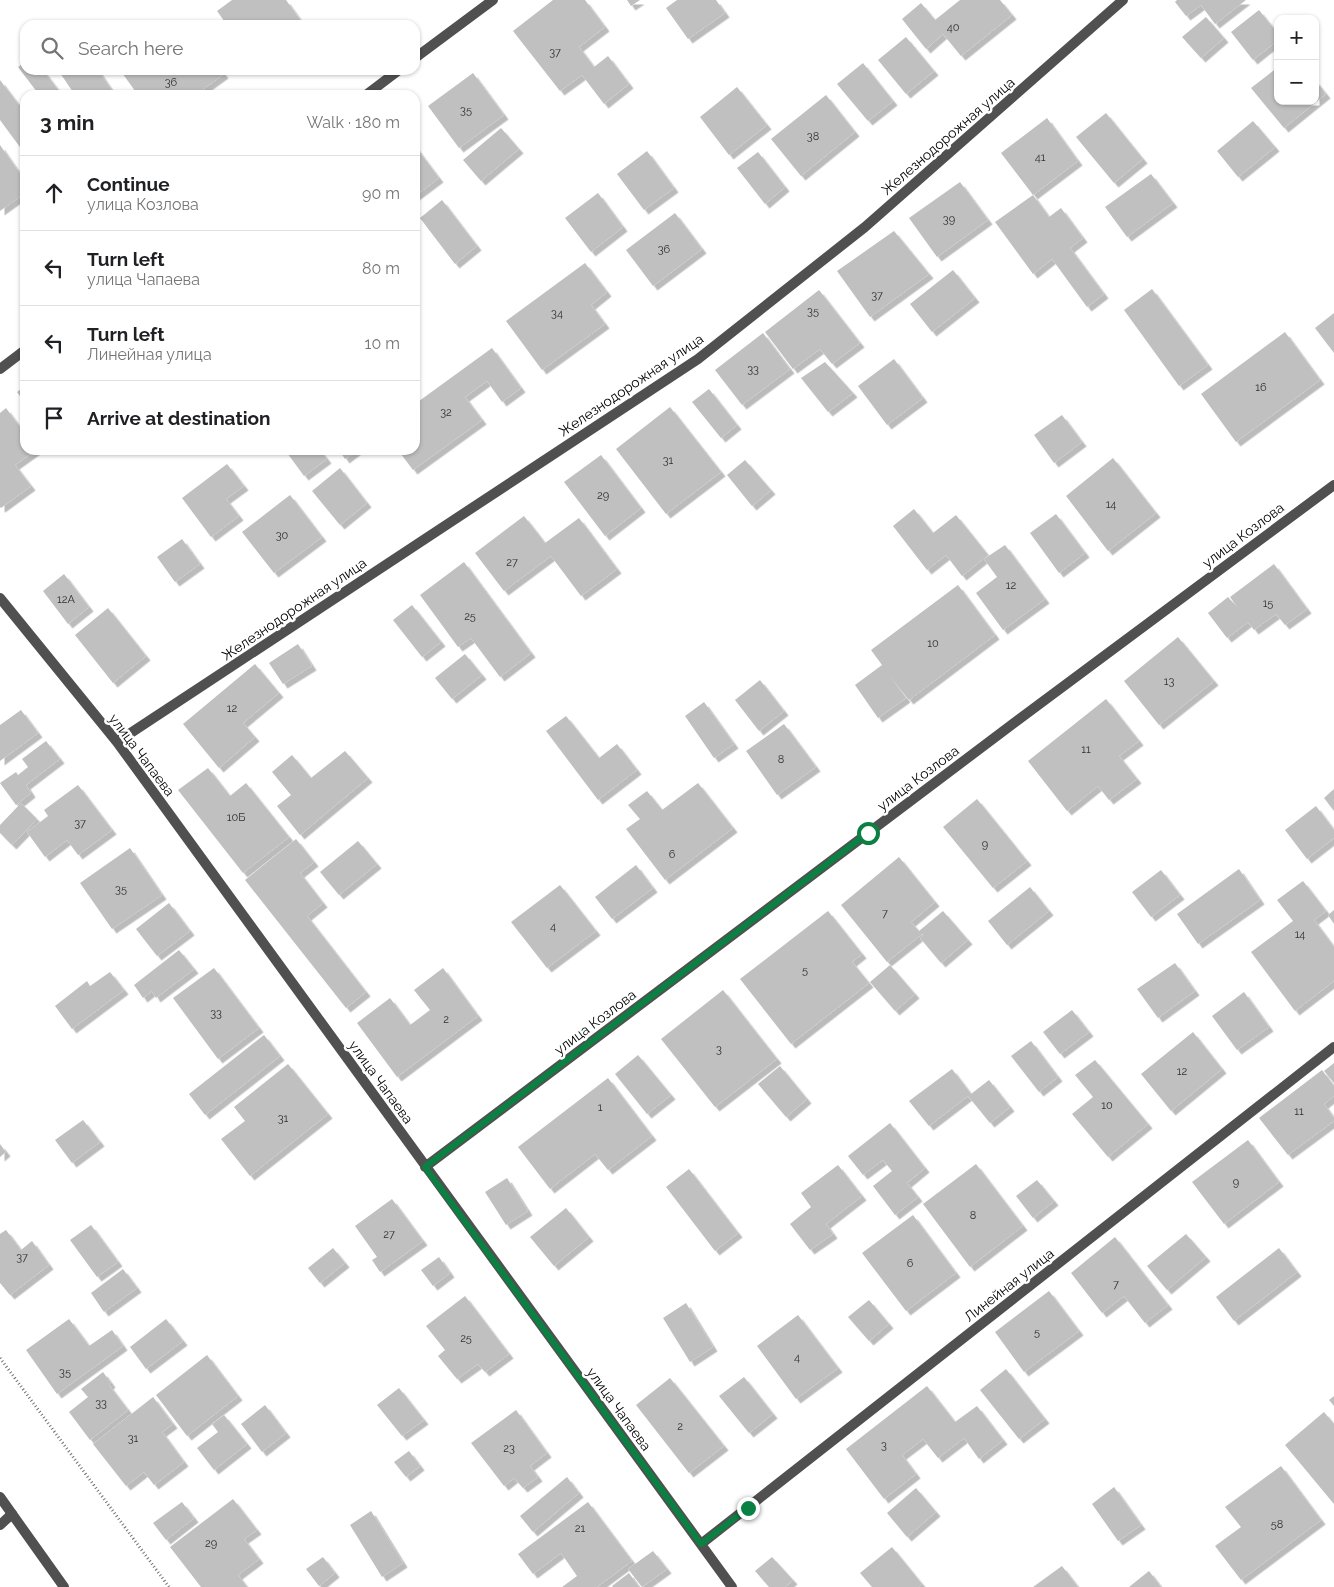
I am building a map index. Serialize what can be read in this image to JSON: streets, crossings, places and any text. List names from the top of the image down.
{
  "streets": {
    "street": [
      "Железнодорожная улица",
      "улица Козлова",
      "улица Чапаева",
      "Линейная улица"
    ]
  },
  "crossings": [
    ["Железнодорожная улица", "улица Чапаева"],
    ["улица Козлова", "улица Чапаева"],
    ["улица Чапаева", "Линейная улица"]
  ],
  "house_numbers": [
    "40",
    "37",
    "36",
    "35",
    "38",
    "41",
    "39",
    "36",
    "37",
    "35",
    "34",
    "33",
    "16",
    "32",
    "31",
    "29",
    "14",
    "30",
    "27",
    "12",
    "12А",
    "15",
    "25",
    "10",
    "13",
    "12",
    "11",
    "8",
    "10Б",
    "37",
    "9",
    "6",
    "35",
    "7",
    "4",
    "14",
    "5",
    "33",
    "2",
    "3",
    "12",
    "10",
    "1",
    "11",
    "31",
    "9",
    "8",
    "27",
    "37",
    "6",
    "7",
    "5",
    "25",
    "4",
    "35",
    "33",
    "2",
    "31",
    "3",
    "23",
    "58",
    "21",
    "29"
  ],
  "page": {
    "map_buttons": ["+", "−"],
    "search": "Search here",
    "heading": ["3 min", "Walk · 180 m"],
    "list": [
      ["Continue", "улица Козлова", "90 m"],
      ["Turn left", "улица Чапаева", "80 m"],
      ["Turn left", "Линейная улица", "10 m"],
      "Arrive at destination"
    ]
  }
}
